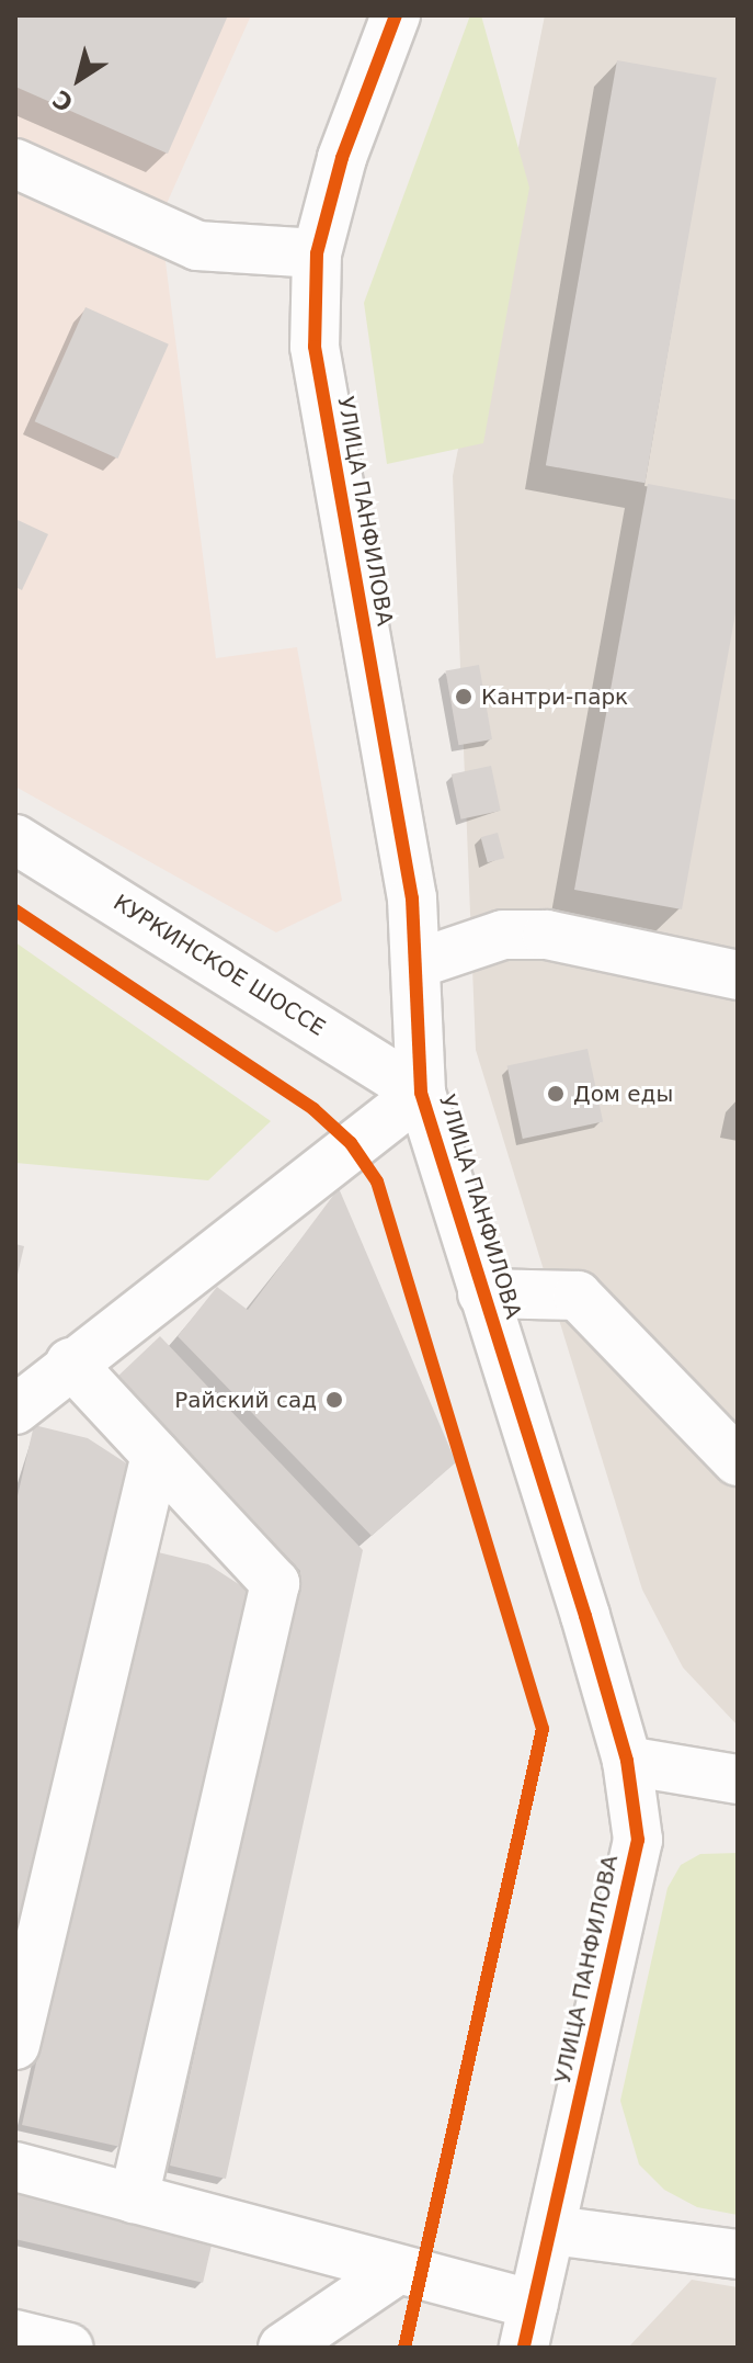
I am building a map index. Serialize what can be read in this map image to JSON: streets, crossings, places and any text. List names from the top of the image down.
{
  "streets": {
    "street": ["УЛИЦА ПАНФИЛОВА", "КУРКИНСКОЕ ШОССЕ"]
  },
  "crossings": [
    ["УЛИЦА ПАНФИЛОВА", "КУРКИНСКОЕ ШОССЕ"]
  ],
  "places": ["Кантри-парк", "Дом еды", "Райский сад"],
  "north": "bottom left"
}
